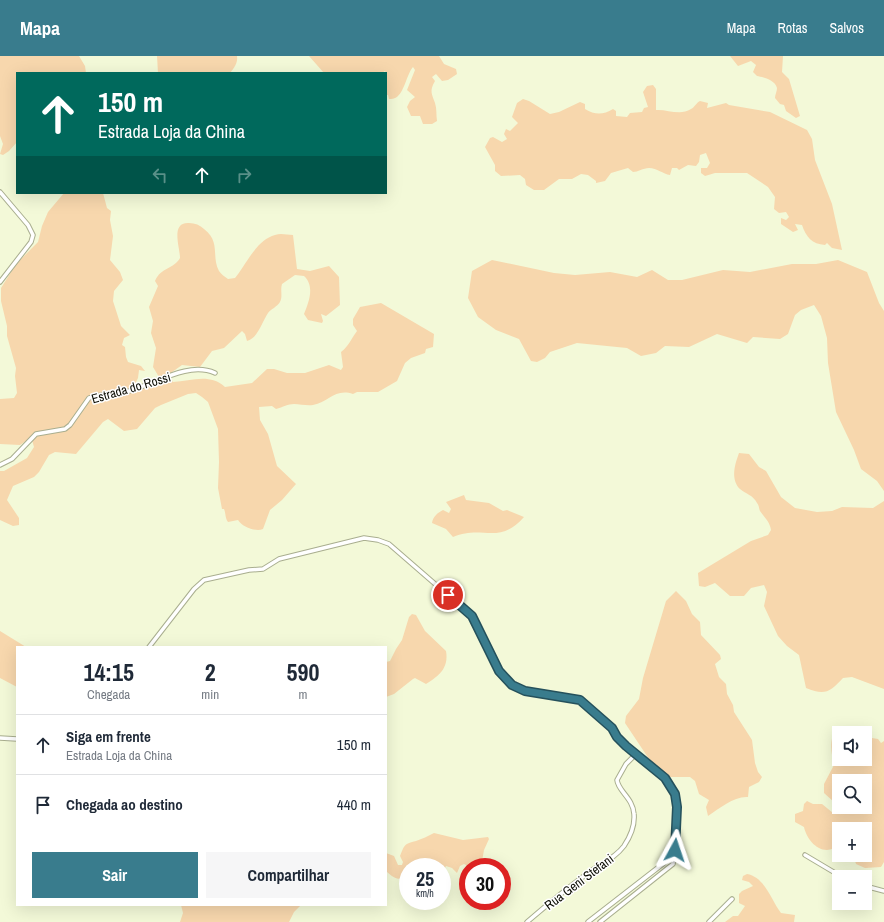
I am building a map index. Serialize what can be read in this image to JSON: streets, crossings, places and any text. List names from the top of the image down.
{
  "streets": {
    "street": ["Estrada do Rossi", "Rua Geni Stefani"]
  },
  "page": {
    "header": "Mapa",
    "nav": ["Mapa", "Rotas", "Salvos"],
    "turn": ["150 m", "Estrada Loja da China"],
    "eta": [
      "14:15",
      "Chegada",
      "2",
      "min",
      "590",
      "m"
    ],
    "list": [
      {
        "name": "Siga em frente",
        "note": "Estrada Loja da China",
        "value": "150 m"
      },
      {
        "name": "Chegada ao destino",
        "value": "440 m"
      }
    ],
    "map_buttons": ["+", "−"],
    "buttons": ["Sair", "Compartilhar"],
    "speed": "25 km/h",
    "limit": "30"
  }
}
